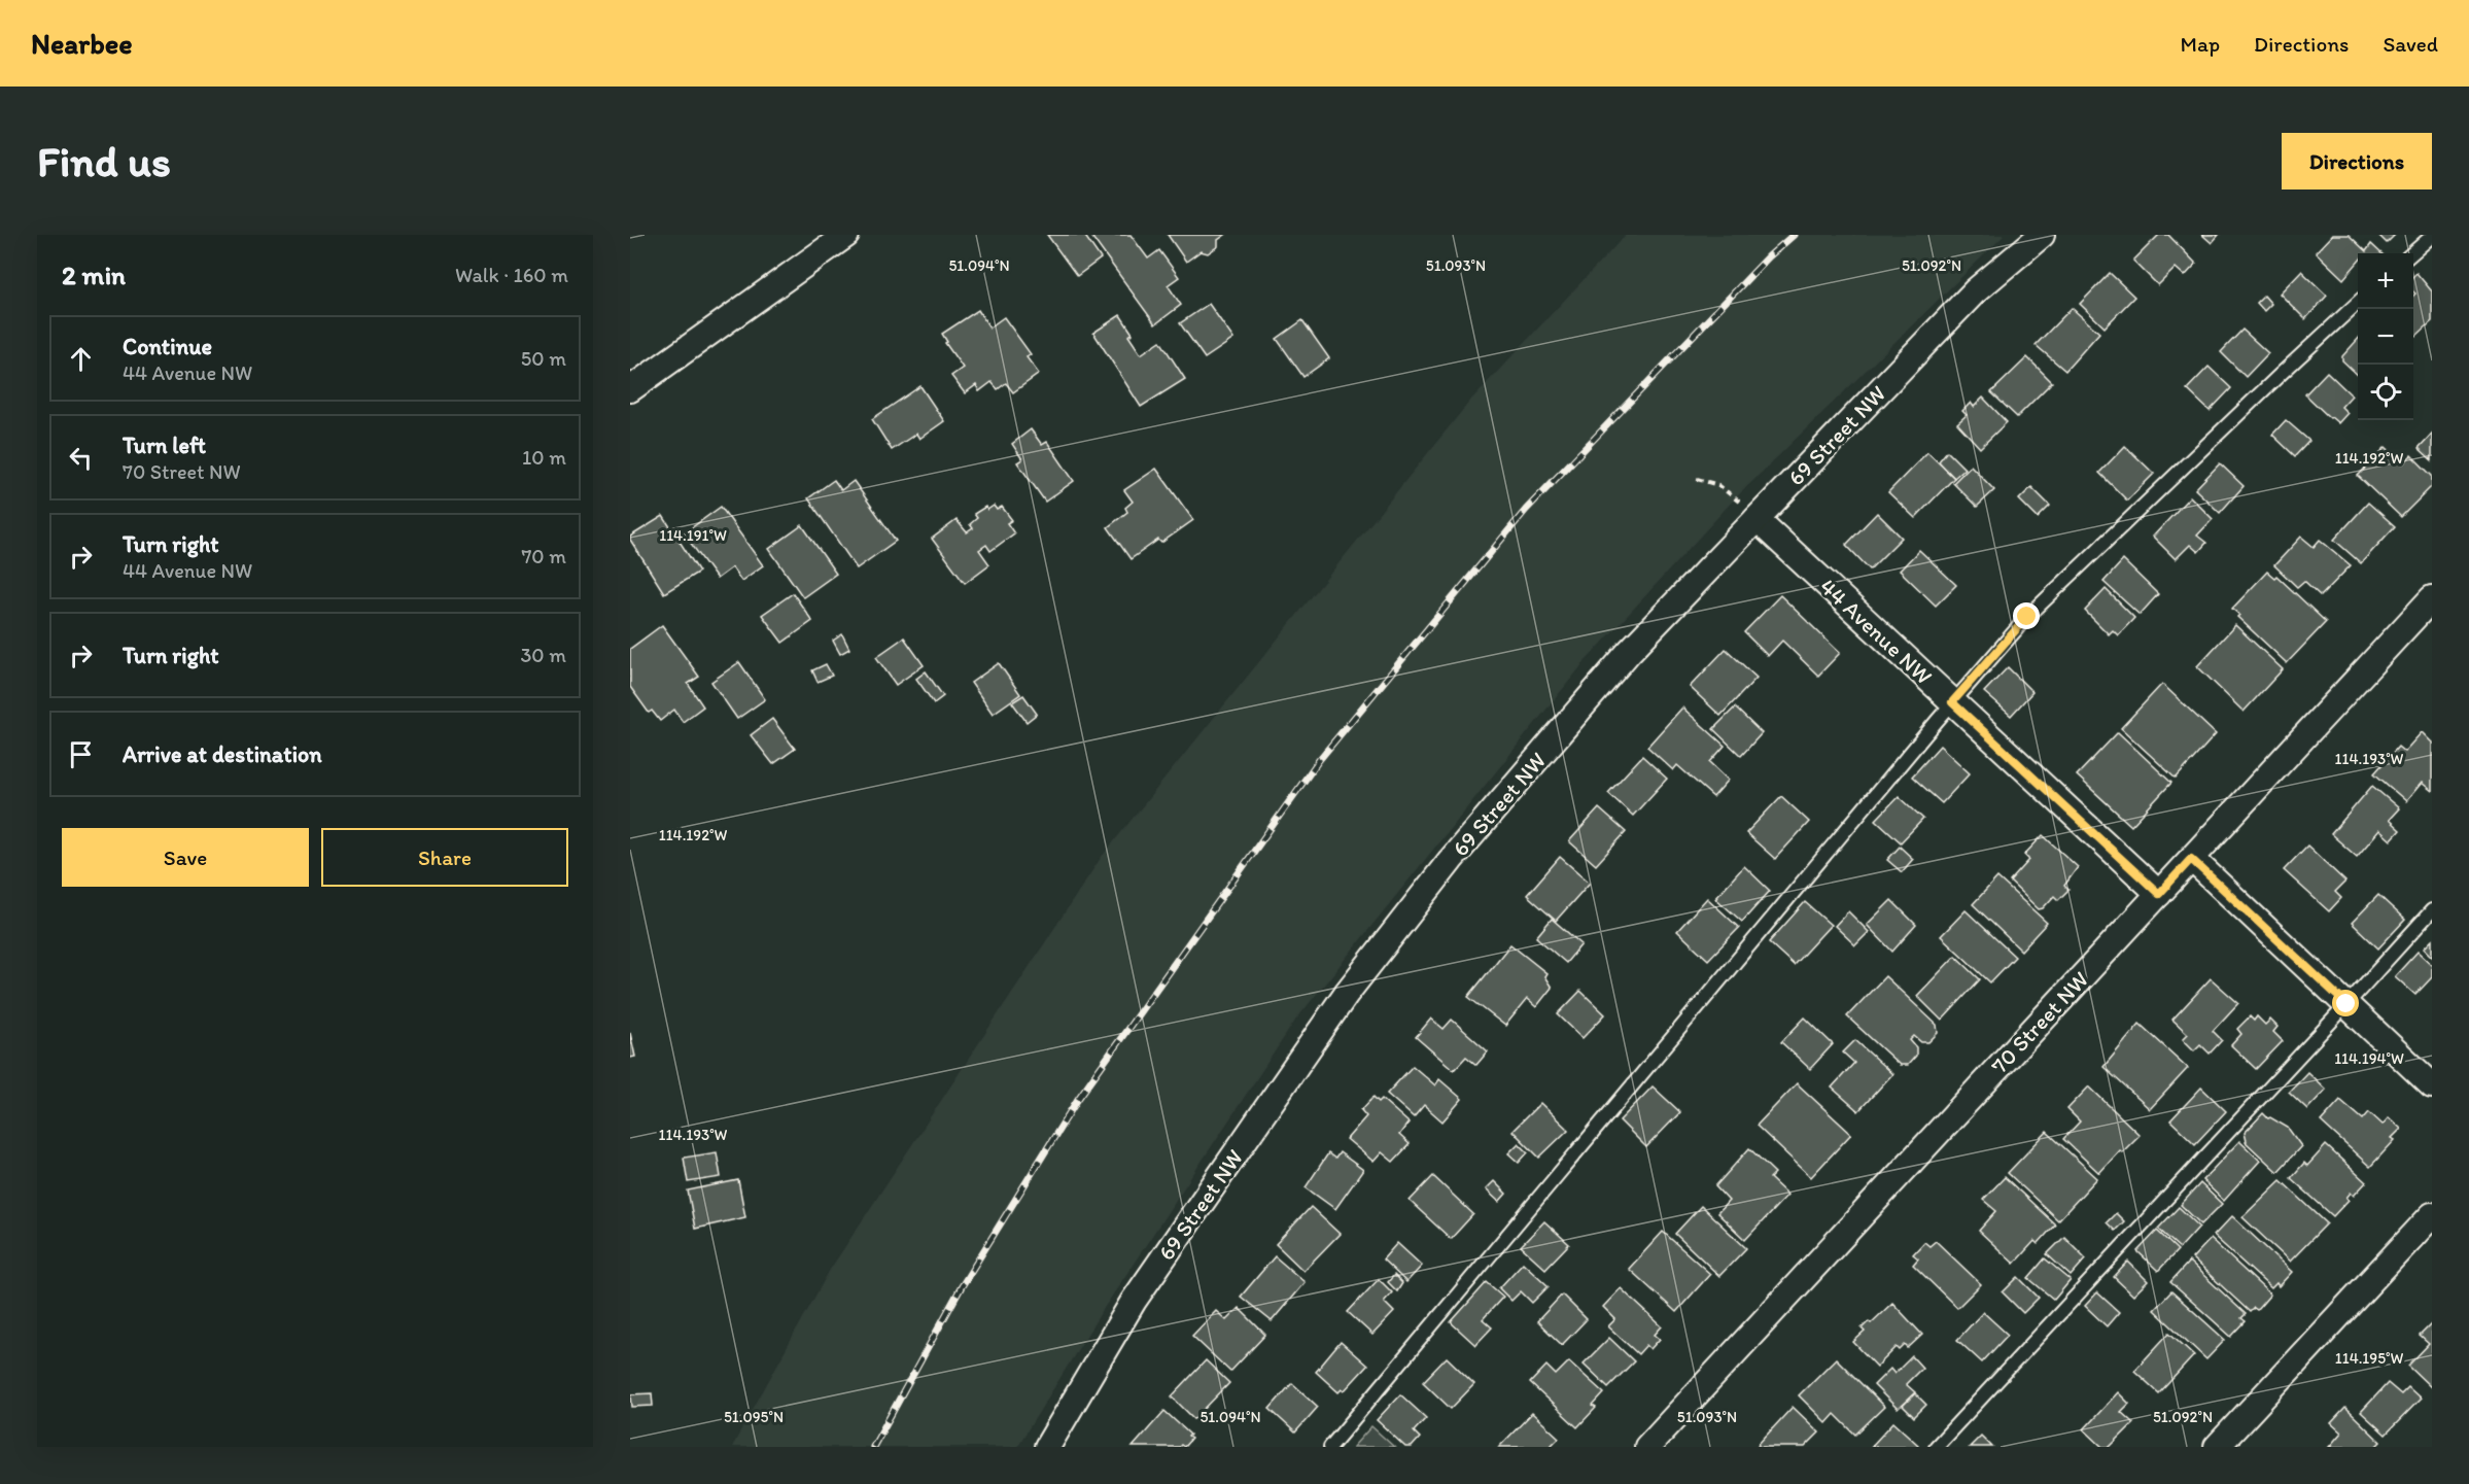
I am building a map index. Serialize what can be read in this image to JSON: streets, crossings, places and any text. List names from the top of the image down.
{
  "streets": {
    "street": ["69 Street NW", "44 Avenue NW", "70 Street NW"]
  },
  "crossings": [
    ["69 Street NW", "44 Avenue NW"],
    ["44 Avenue NW", "70 Street NW"]
  ],
  "page": {
    "header": "Nearbee",
    "nav": ["Map", "Directions", "Saved"],
    "buttons": [
      "Directions",
      ["Save", "Share"]
    ],
    "title": "Find us",
    "heading": ["2 min", "Walk · 160 m"],
    "map_buttons": ["+", "−"],
    "list": [
      ["Continue", "44 Avenue NW", "50 m"],
      ["Turn left", "70 Street NW", "10 m"],
      ["Turn right", "44 Avenue NW", "70 m"],
      ["Turn right", "30 m"],
      "Arrive at destination"
    ]
  },
  "coordinates": [
    "51.094°N",
    "51.093°N",
    "51.092°N",
    "114.192°W",
    "114.191°W",
    "114.193°W",
    "114.194°W",
    "114.195°W",
    "51.095°N"
  ]
}
